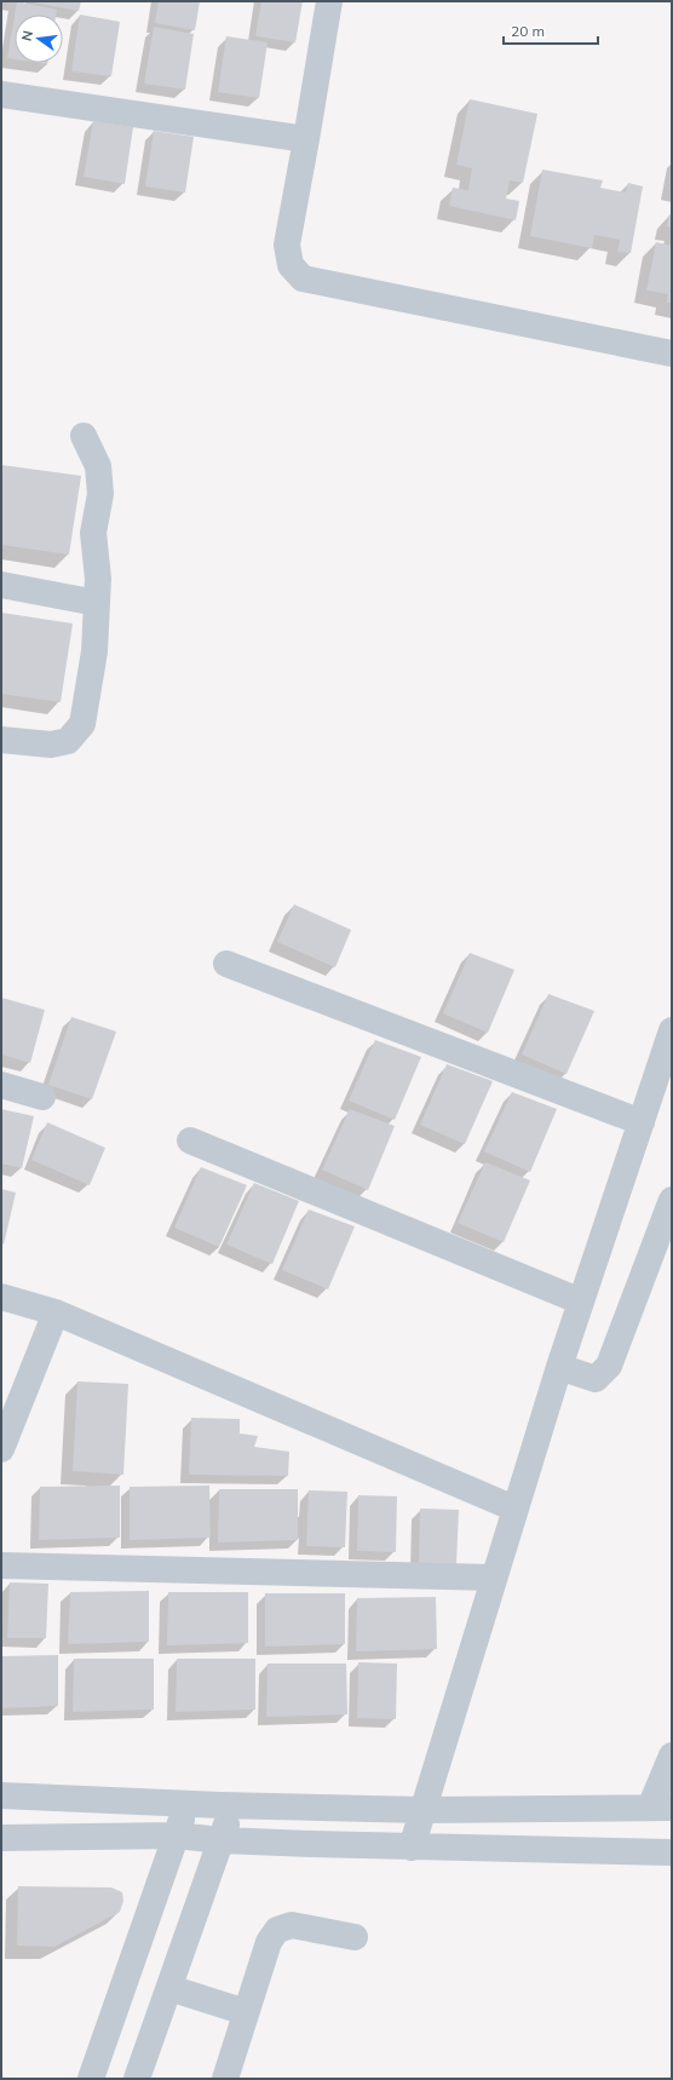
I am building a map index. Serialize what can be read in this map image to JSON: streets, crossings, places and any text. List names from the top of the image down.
{
  "scale_bar": "20 m",
  "north": "left"
}
